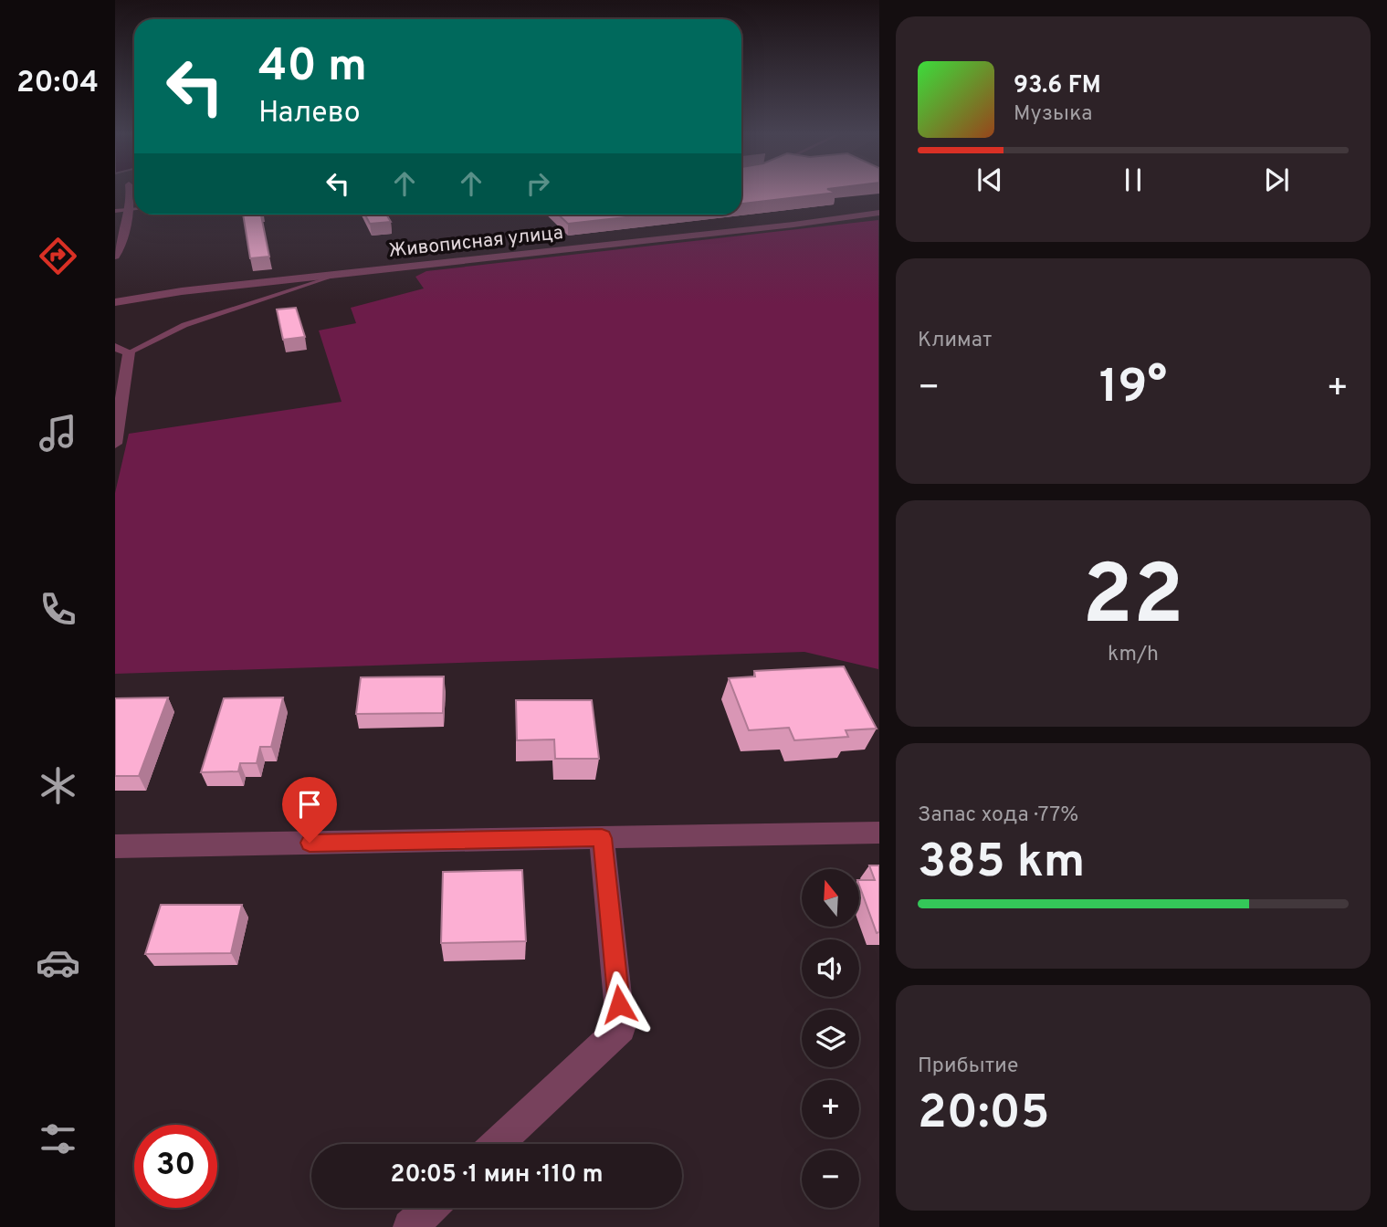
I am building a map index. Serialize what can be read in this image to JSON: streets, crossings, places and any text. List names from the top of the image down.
{
  "streets": {
    "street": ["Живописная улица"]
  },
  "north": "top",
  "page": {
    "tabs": "20:04",
    "turn": ["40 m", "Налево"],
    "song": ["93.6 FM", "Музыка"],
    "tile": [
      "Климат",
      ["22", "km/h"],
      ["Запас хода · 77%", "385 km"],
      ["Прибытие", "20:05"]
    ],
    "heat": ["−", "19°", "+"],
    "map_buttons": ["+", "−"],
    "limit": "30",
    "trip": "20:05 · 1 мин · 110 m"
  }
}
